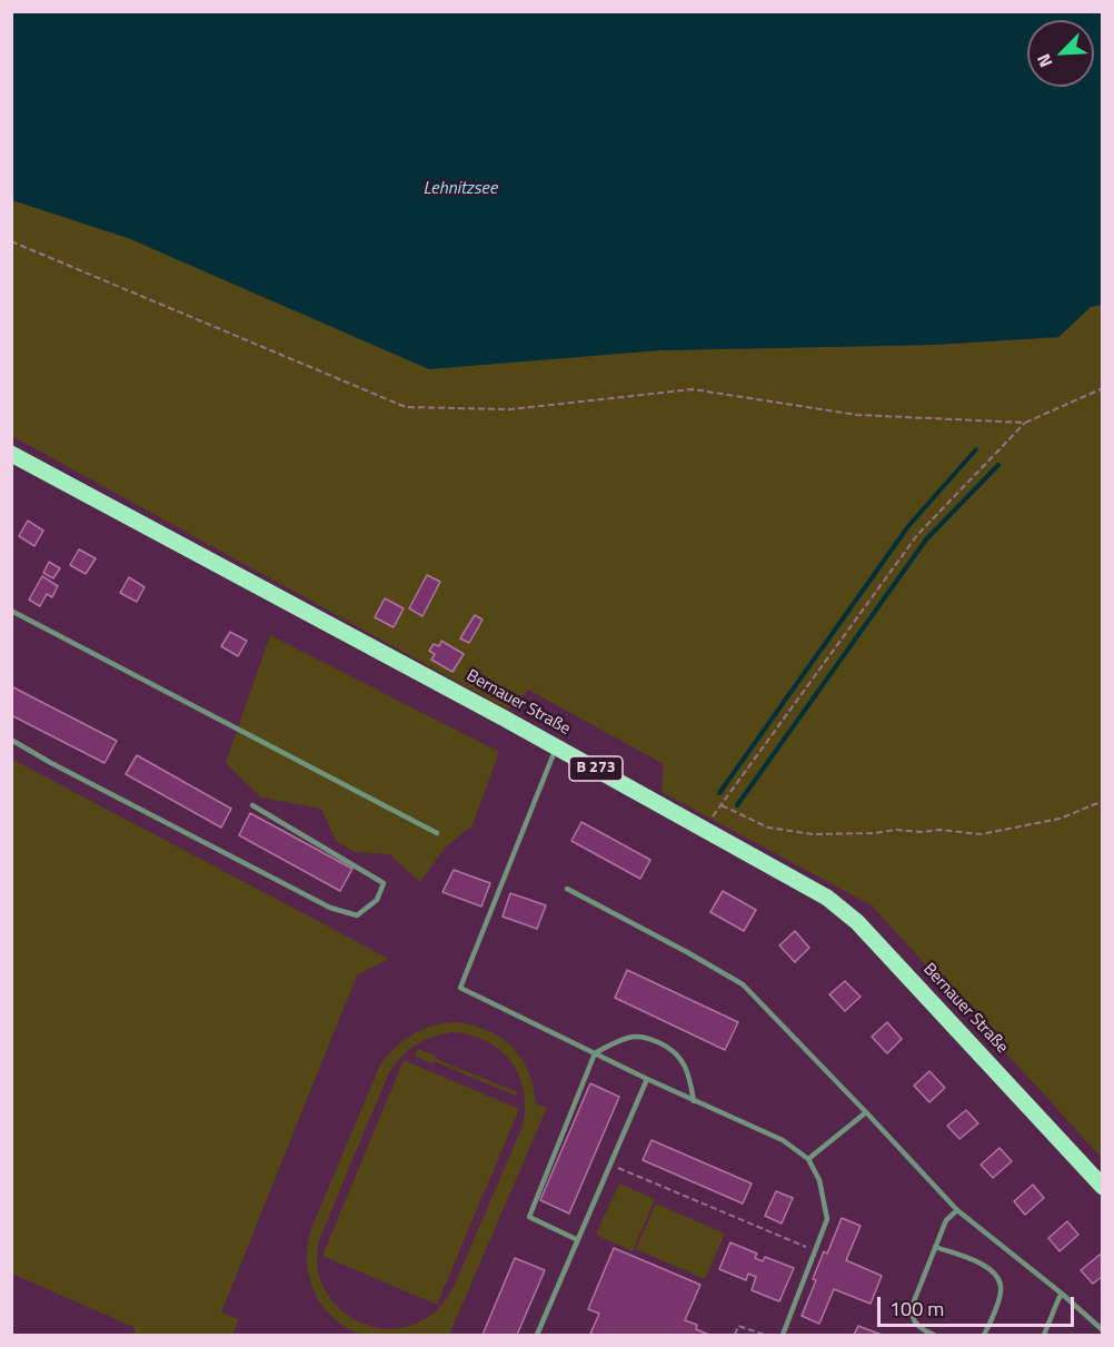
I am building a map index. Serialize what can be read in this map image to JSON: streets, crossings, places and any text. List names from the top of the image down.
{
  "streets": {
    "main road": ["Bernauer Straße", "B 273"]
  },
  "water": ["Lehnitzsee"],
  "scale_bar": "100 m",
  "north": "bottom left"
}
